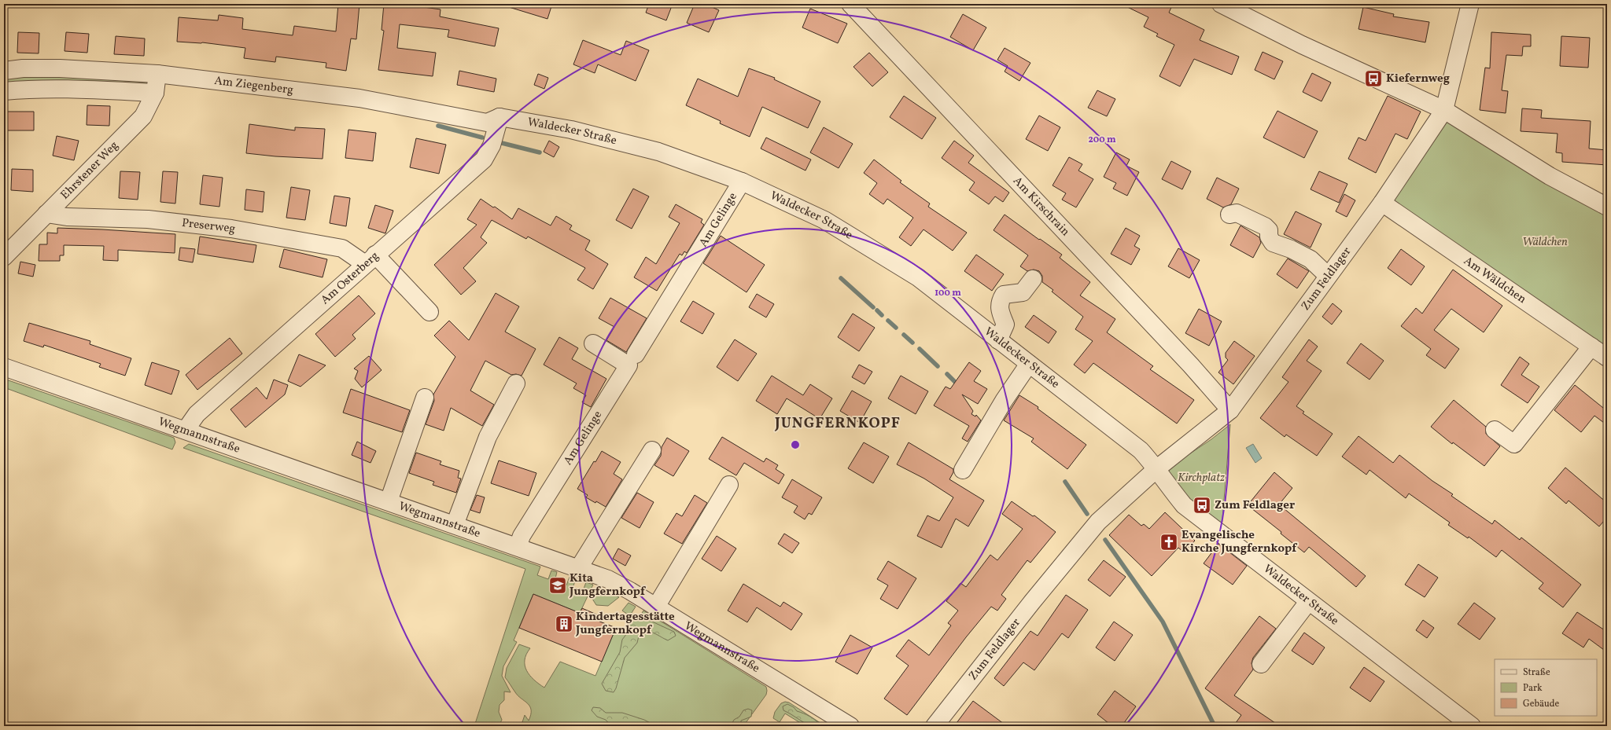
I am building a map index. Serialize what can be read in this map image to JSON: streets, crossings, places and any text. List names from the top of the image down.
{
  "streets": {
    "street": [
      "Am Ziegenberg",
      "Waldecker Straße",
      "Ehrstener Weg",
      "Am Kirschrain",
      "Am Gelinge",
      "Preserweg",
      "Am Osterberg",
      "Zum Feldlager",
      "Am Wäldchen",
      "Wegmannstraße"
    ]
  },
  "crossings": [
    ["Am Ziegenberg", "Waldecker Straße"],
    ["Am Ziegenberg", "Ehrstener Weg"],
    ["Am Ziegenberg", "Am Osterberg"],
    ["Waldecker Straße", "Am Gelinge"],
    ["Waldecker Straße", "Am Osterberg"],
    ["Waldecker Straße", "Zum Feldlager"],
    ["Ehrstener Weg", "Preserweg"],
    ["Am Kirschrain", "Zum Feldlager"],
    ["Am Gelinge", "Wegmannstraße"],
    ["Preserweg", "Am Osterberg"],
    ["Am Osterberg", "Wegmannstraße"],
    ["Zum Feldlager", "Am Wäldchen"]
  ],
  "districts": ["JUNGFERNKOPF"],
  "parks": ["Wäldchen", "Kirchplatz"],
  "places": {
    "bus stop": ["Kiefernweg", "Zum Feldlager"],
    "church": ["Evangelische Kirche Jungfernkopf"],
    "school or university": ["Kita Jungfernkopf"],
    "building": ["Kindertagesstätte Jungfernkopf"]
  },
  "legend": ["Straße", "Park", "Gebäude"],
  "rings": ["200 m", "100 m"]
}
